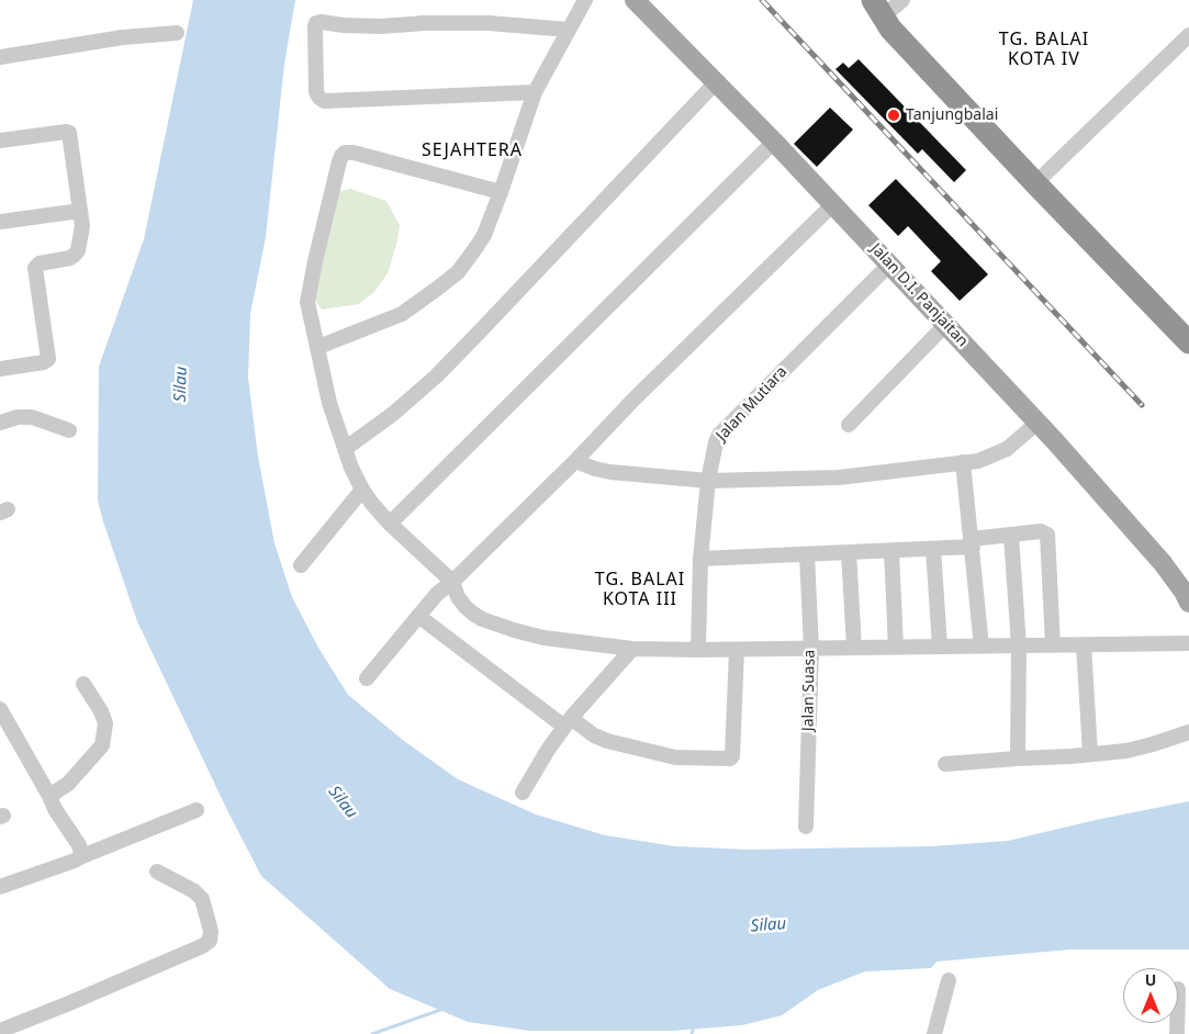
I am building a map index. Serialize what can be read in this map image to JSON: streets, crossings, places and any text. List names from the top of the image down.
{
  "streets": {
    "main road": ["Jalan D.I. Panjaitan"],
    "street": ["Jalan Mutiara", "Jalan Suasa"]
  },
  "crossings": [
    ["Jalan D.I. Panjaitan", "Jalan Mutiara"]
  ],
  "districts": ["TG. BALAI KOTA IV", "SEJAHTERA", "TG. BALAI KOTA III"],
  "water": ["Silau"],
  "places": ["Tanjungbalai"],
  "north": "top"
}
